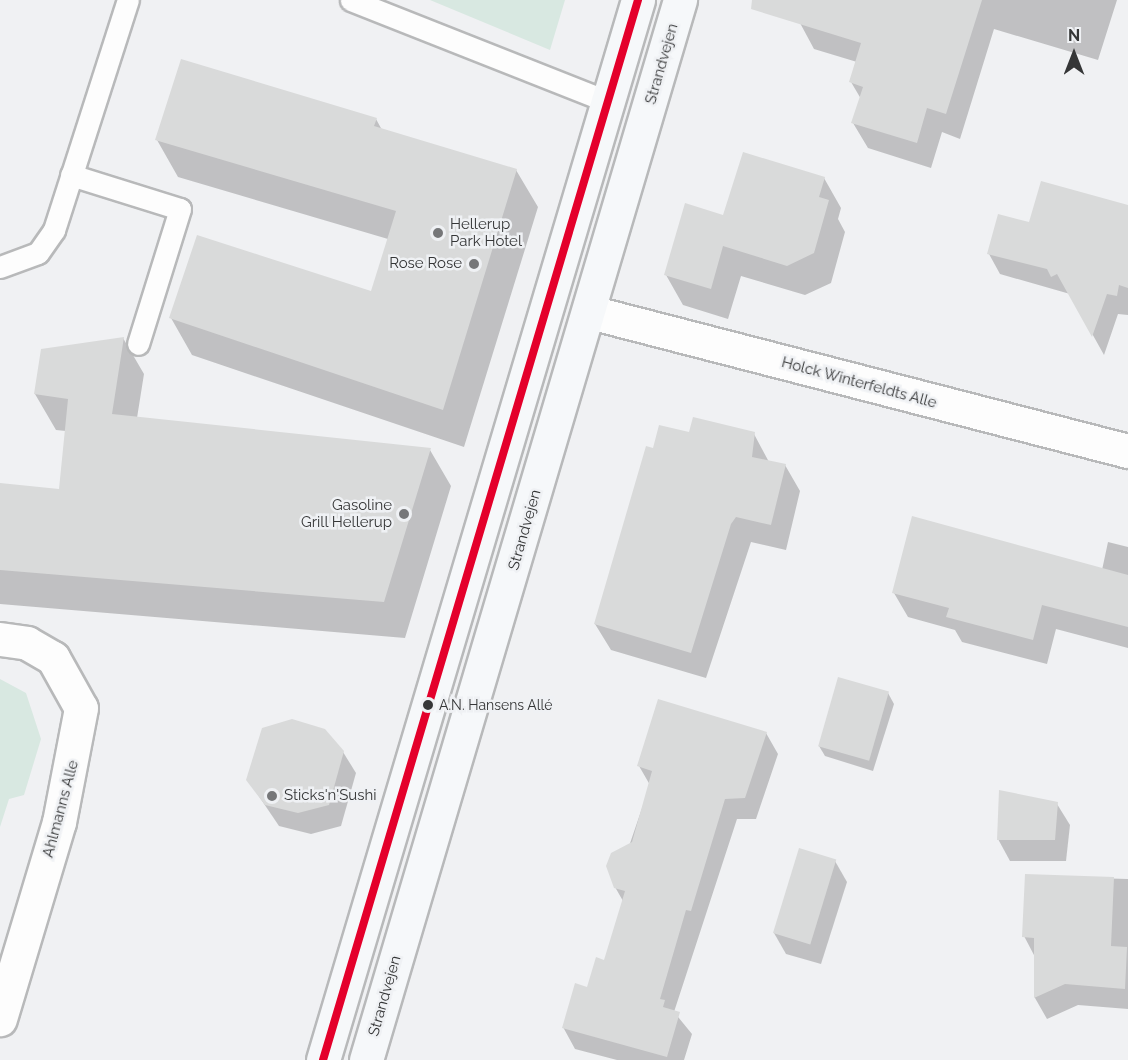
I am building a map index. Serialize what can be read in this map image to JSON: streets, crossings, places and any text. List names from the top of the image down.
{
  "streets": {
    "main road": ["Strandvejen"],
    "street": ["Holck Winterfeldts Alle", "Ahlmanns Alle"]
  },
  "crossings": [
    ["Strandvejen", "Holck Winterfeldts Alle"]
  ],
  "places": [
    "Hellerup Park Hotel",
    "Rose Rose",
    "Gasoline Grill Hellerup",
    "A.N. Hansens Allé",
    "Sticks'n'Sushi"
  ],
  "north": "top"
}
